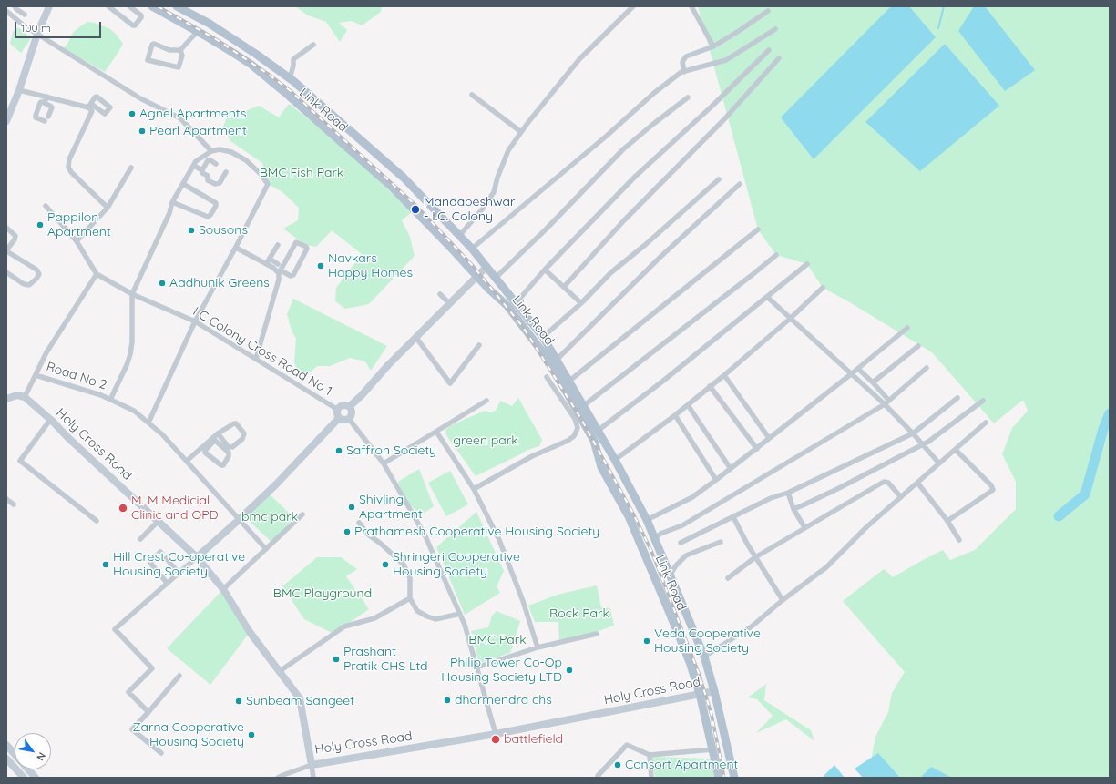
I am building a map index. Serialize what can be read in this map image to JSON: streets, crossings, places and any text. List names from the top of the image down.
{
  "streets": {
    "main road": ["Link Road"],
    "street": ["I C Colony Cross Road No 1", "Road No 2", "Holy Cross Road"]
  },
  "crossings": [
    ["Link Road", "Holy Cross Road"]
  ],
  "parks": [
    "BMC Fish Park",
    "green park",
    "bmc park",
    "BMC Playground",
    "Rock Park",
    "BMC Park"
  ],
  "places": [
    "Agnel Apartments",
    "Pearl Apartment",
    "Mandapeshwar - I.C. Colony",
    "Pappilon Apartment",
    "Sousons",
    "Navkars Happy Homes",
    "Aadhunik Greens",
    "Saffron Society",
    "Shivling Apartment",
    "M. M Medicial Clinic and OPD",
    "Prathamesh Cooperative Housing Society",
    "Hill Crest Co-operative Housing Society",
    "Shringeri Cooperative Housing Society",
    "Veda Cooperative Housing Society",
    "Prashant Pratik CHS Ltd",
    "Philip Tower Co-Op Housing Society LTD",
    "dharmendra chs",
    "Sunbeam Sangeet",
    "Zarna Cooperative Housing Society",
    "battlefield",
    "Consort Apartment"
  ],
  "scale_bar": "100 m",
  "north": "bottom right"
}
